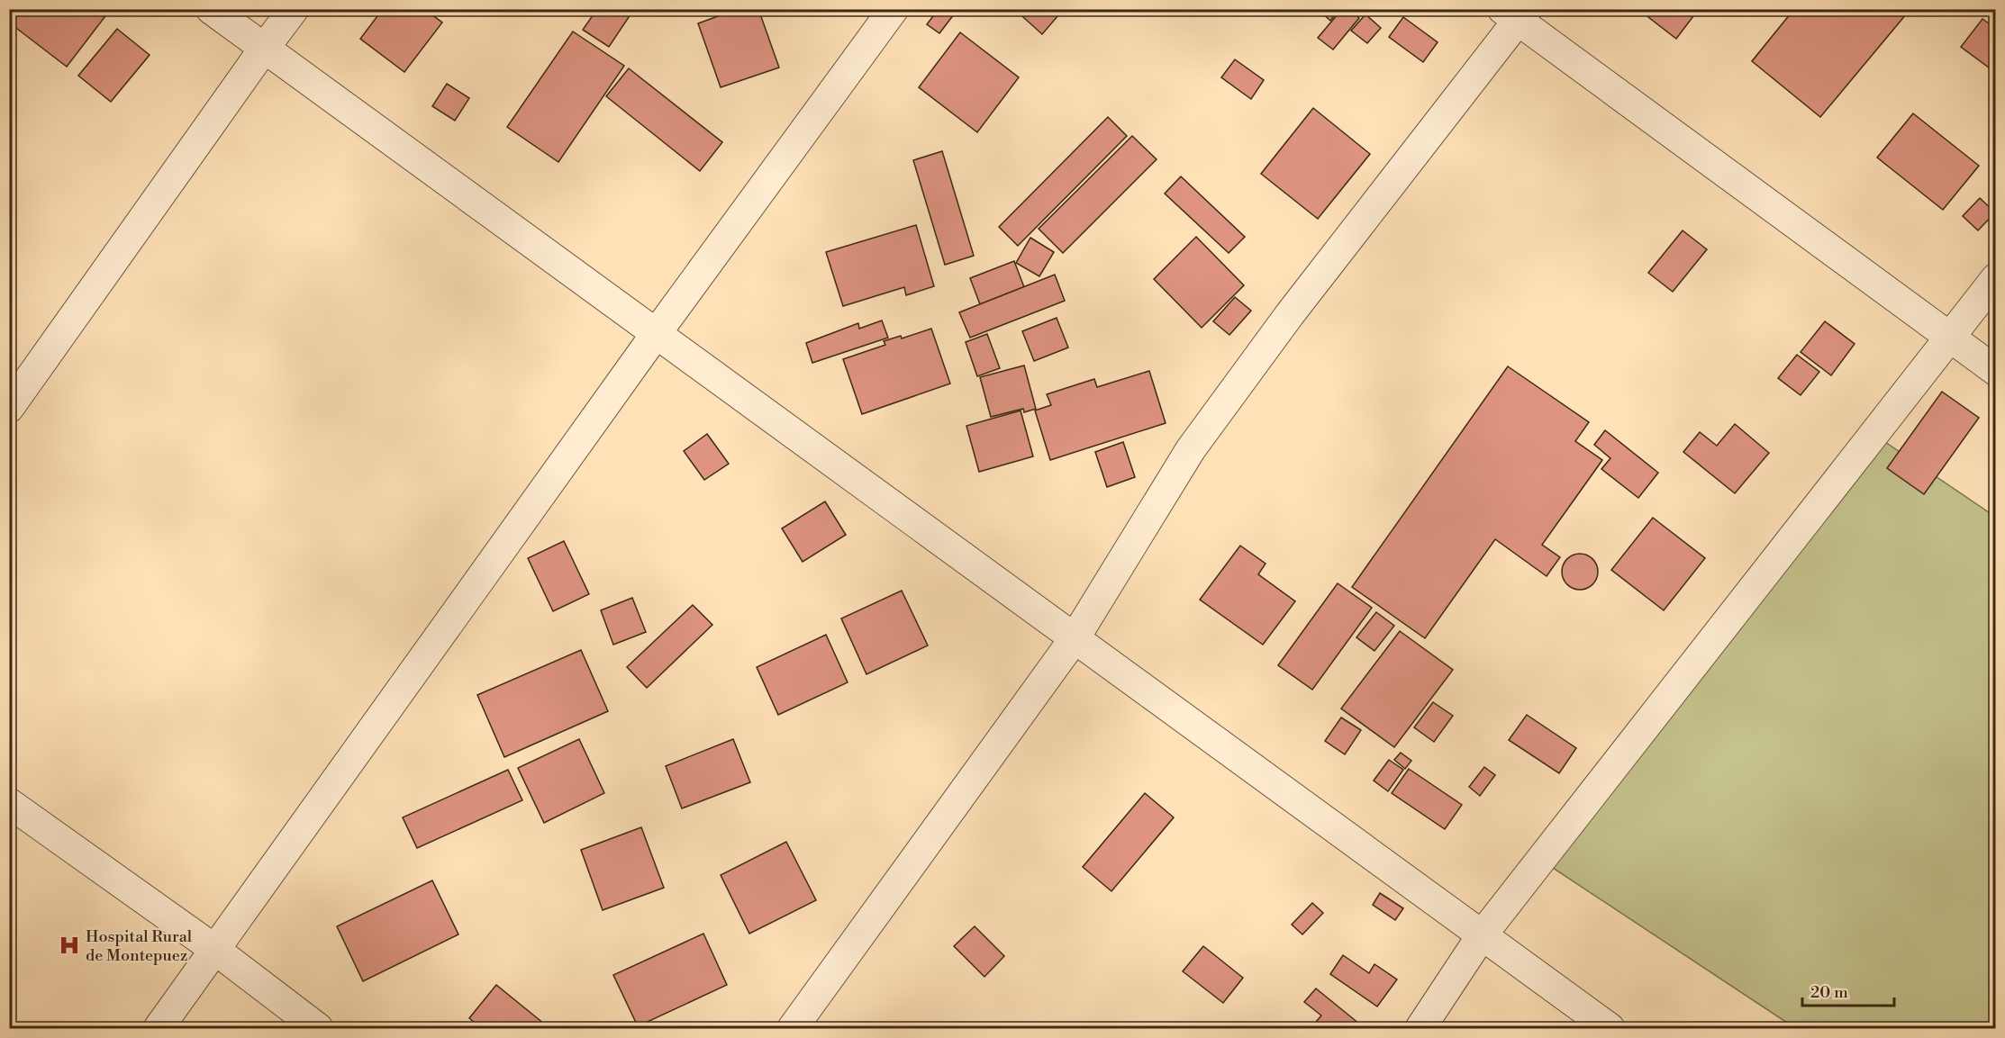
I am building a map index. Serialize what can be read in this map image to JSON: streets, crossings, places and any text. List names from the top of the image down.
{
  "places": {
    "hospital": ["Hospital Rural de Montepuez"]
  },
  "scale_bar": "20 m"
}
